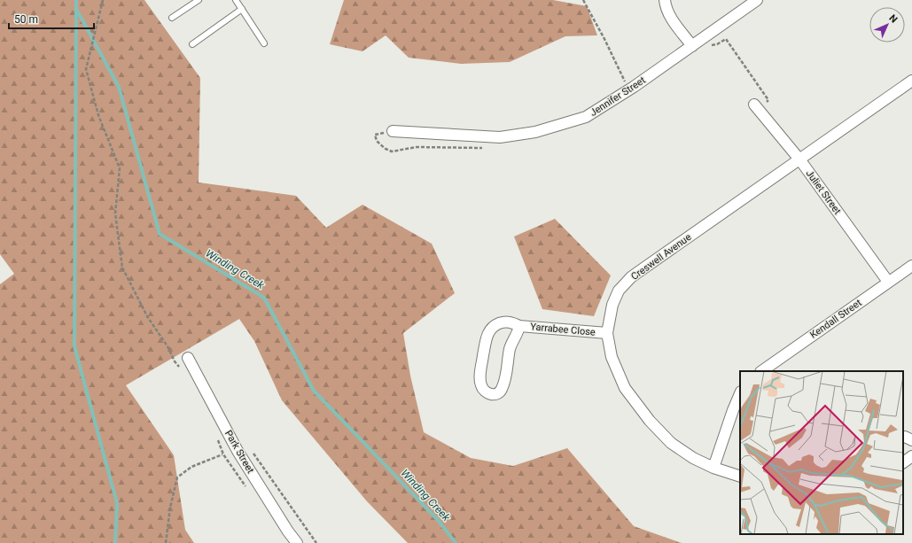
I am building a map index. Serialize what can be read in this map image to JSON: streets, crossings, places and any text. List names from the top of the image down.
{
  "streets": {
    "street": [
      "Jennifer Street",
      "Juliet Street",
      "Creswell Avenue",
      "Kendall Street",
      "Yarrabee Close",
      "Park Street"
    ]
  },
  "crossings": [
    ["Juliet Street", "Creswell Avenue"],
    ["Juliet Street", "Kendall Street"],
    ["Creswell Avenue", "Yarrabee Close"]
  ],
  "water": ["Winding Creek"],
  "scale_bar": "50 m",
  "north": "top right"
}
